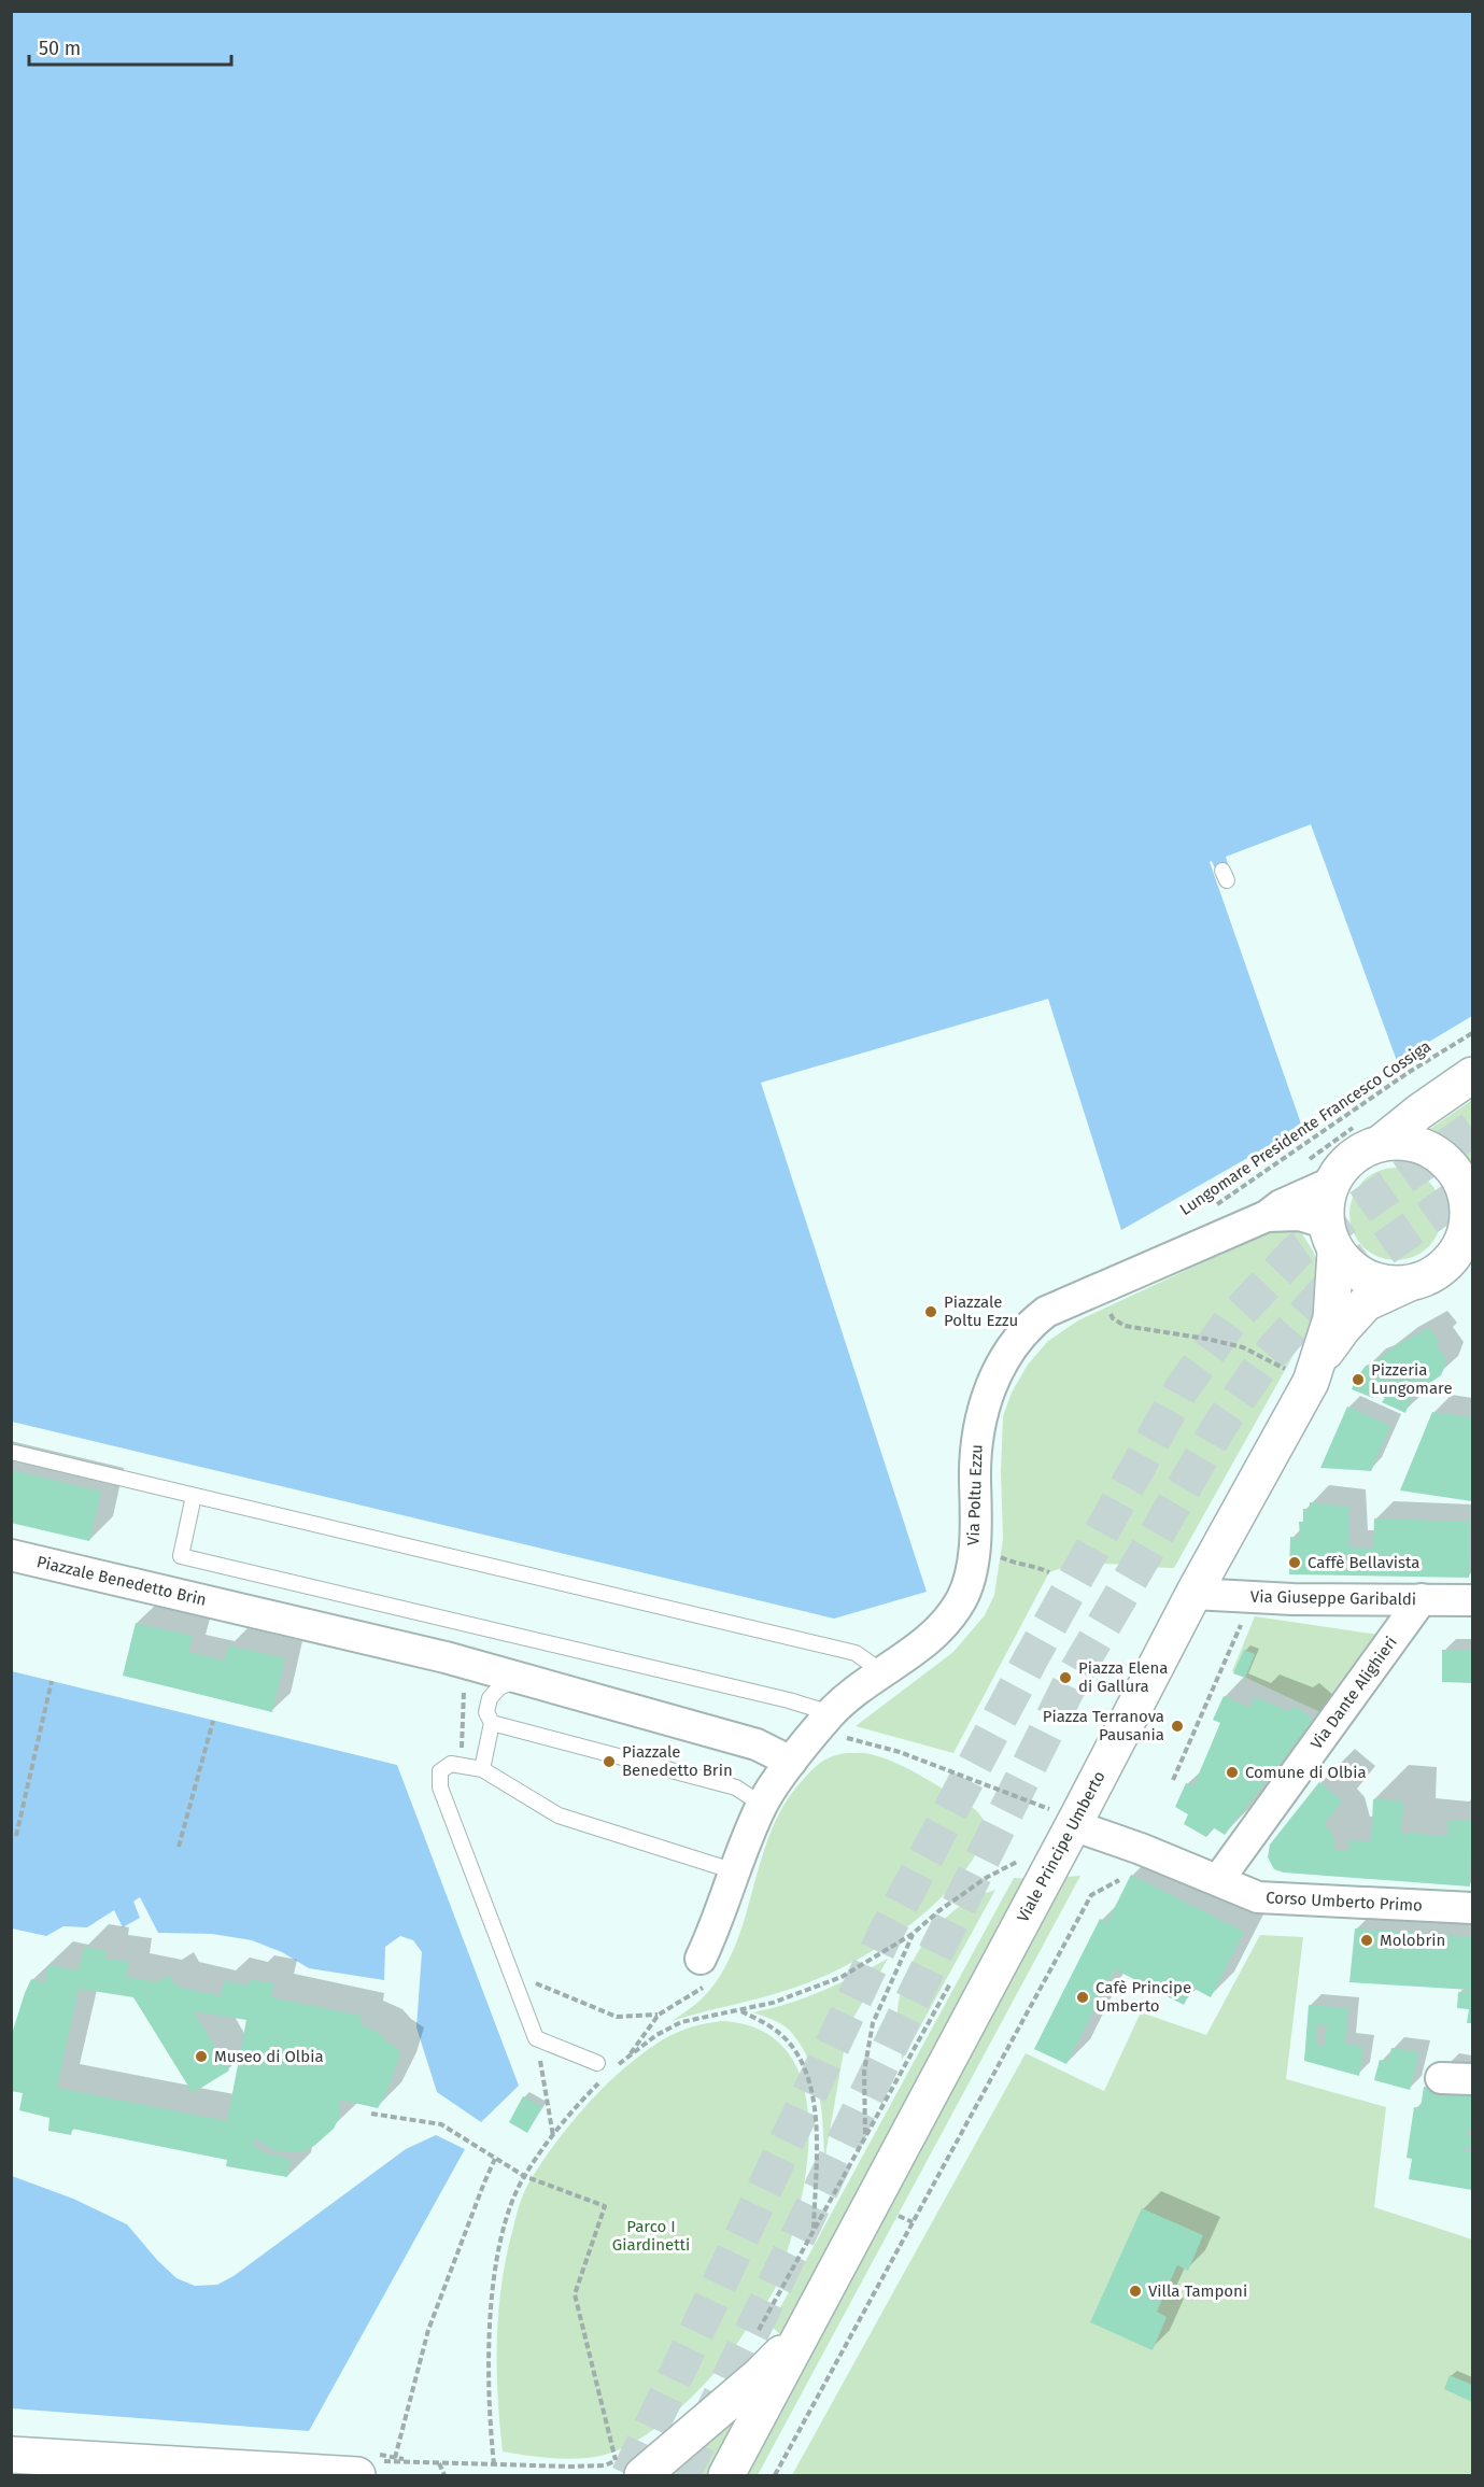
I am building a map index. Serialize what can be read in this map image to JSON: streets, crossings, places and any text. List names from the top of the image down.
{
  "streets": {
    "street": [
      "Via Poltu Ezzu",
      "Piazzale Benedetto Brin",
      "Via Giuseppe Garibaldi",
      "Via Dante Alighieri",
      "Viale Principe Umberto",
      "Corso Umberto Primo"
    ],
    "path": ["Lungomare Presidente Francesco Cossiga"]
  },
  "crossings": [
    ["Via Poltu Ezzu", "Piazzale Benedetto Brin"],
    ["Via Poltu Ezzu", "Viale Principe Umberto"],
    ["Via Giuseppe Garibaldi", "Via Dante Alighieri"],
    ["Via Giuseppe Garibaldi", "Viale Principe Umberto"],
    ["Via Dante Alighieri", "Corso Umberto Primo"],
    ["Viale Principe Umberto", "Corso Umberto Primo"]
  ],
  "parks": ["Parco I Giardinetti"],
  "places": [
    "Piazzale Poltu Ezzu",
    "Pizzeria Lungomare",
    "Caffè Bellavista",
    "Piazza Elena di Gallura",
    "Piazza Terranova Pausania",
    "Piazzale Benedetto Brin",
    "Comune di Olbia",
    "Molobrin",
    "Cafè Principe Umberto",
    "Museo di Olbia",
    "Villa Tamponi"
  ],
  "scale_bar": "50 m"
}
